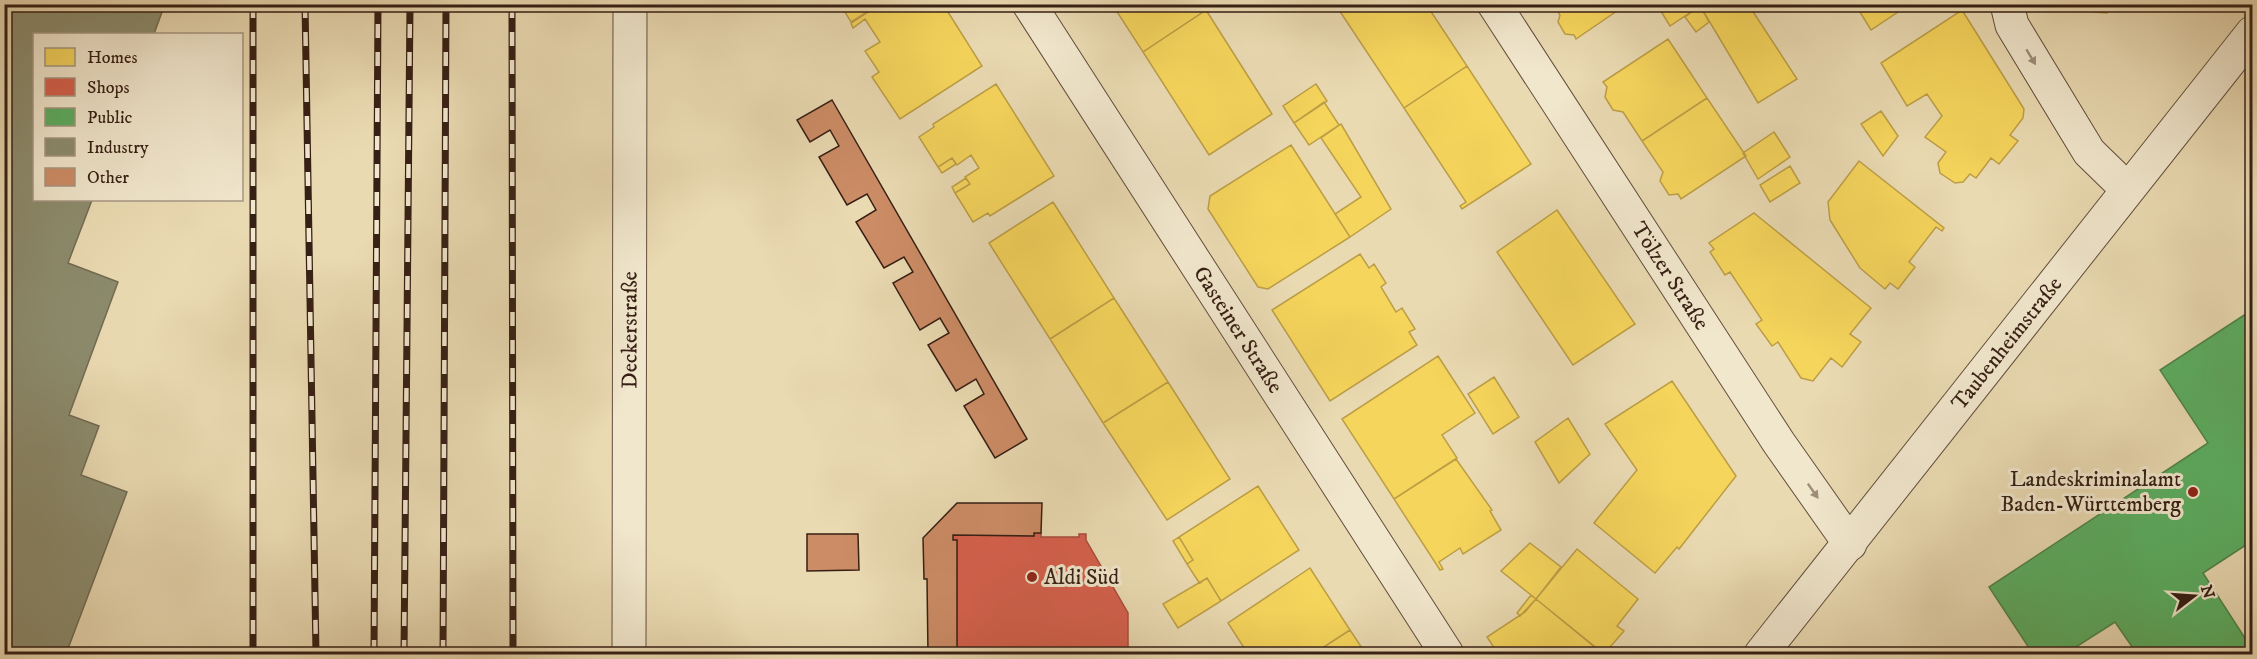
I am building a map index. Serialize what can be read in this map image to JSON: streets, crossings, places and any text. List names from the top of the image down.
{
  "streets": {
    "street": [
      "Tölzer Straße",
      "Deckerstraße",
      "Gasteiner Straße",
      "Taubenheimstraße"
    ]
  },
  "crossings": [
    ["Tölzer Straße", "Taubenheimstraße"]
  ],
  "one_way": ["Tölzer Straße"],
  "places": ["Landeskriminalamt Baden-Württemberg", "Aldi Süd"],
  "legend": [
    "Homes",
    "Shops",
    "Public",
    "Industry",
    "Other"
  ],
  "north": "right"
}
